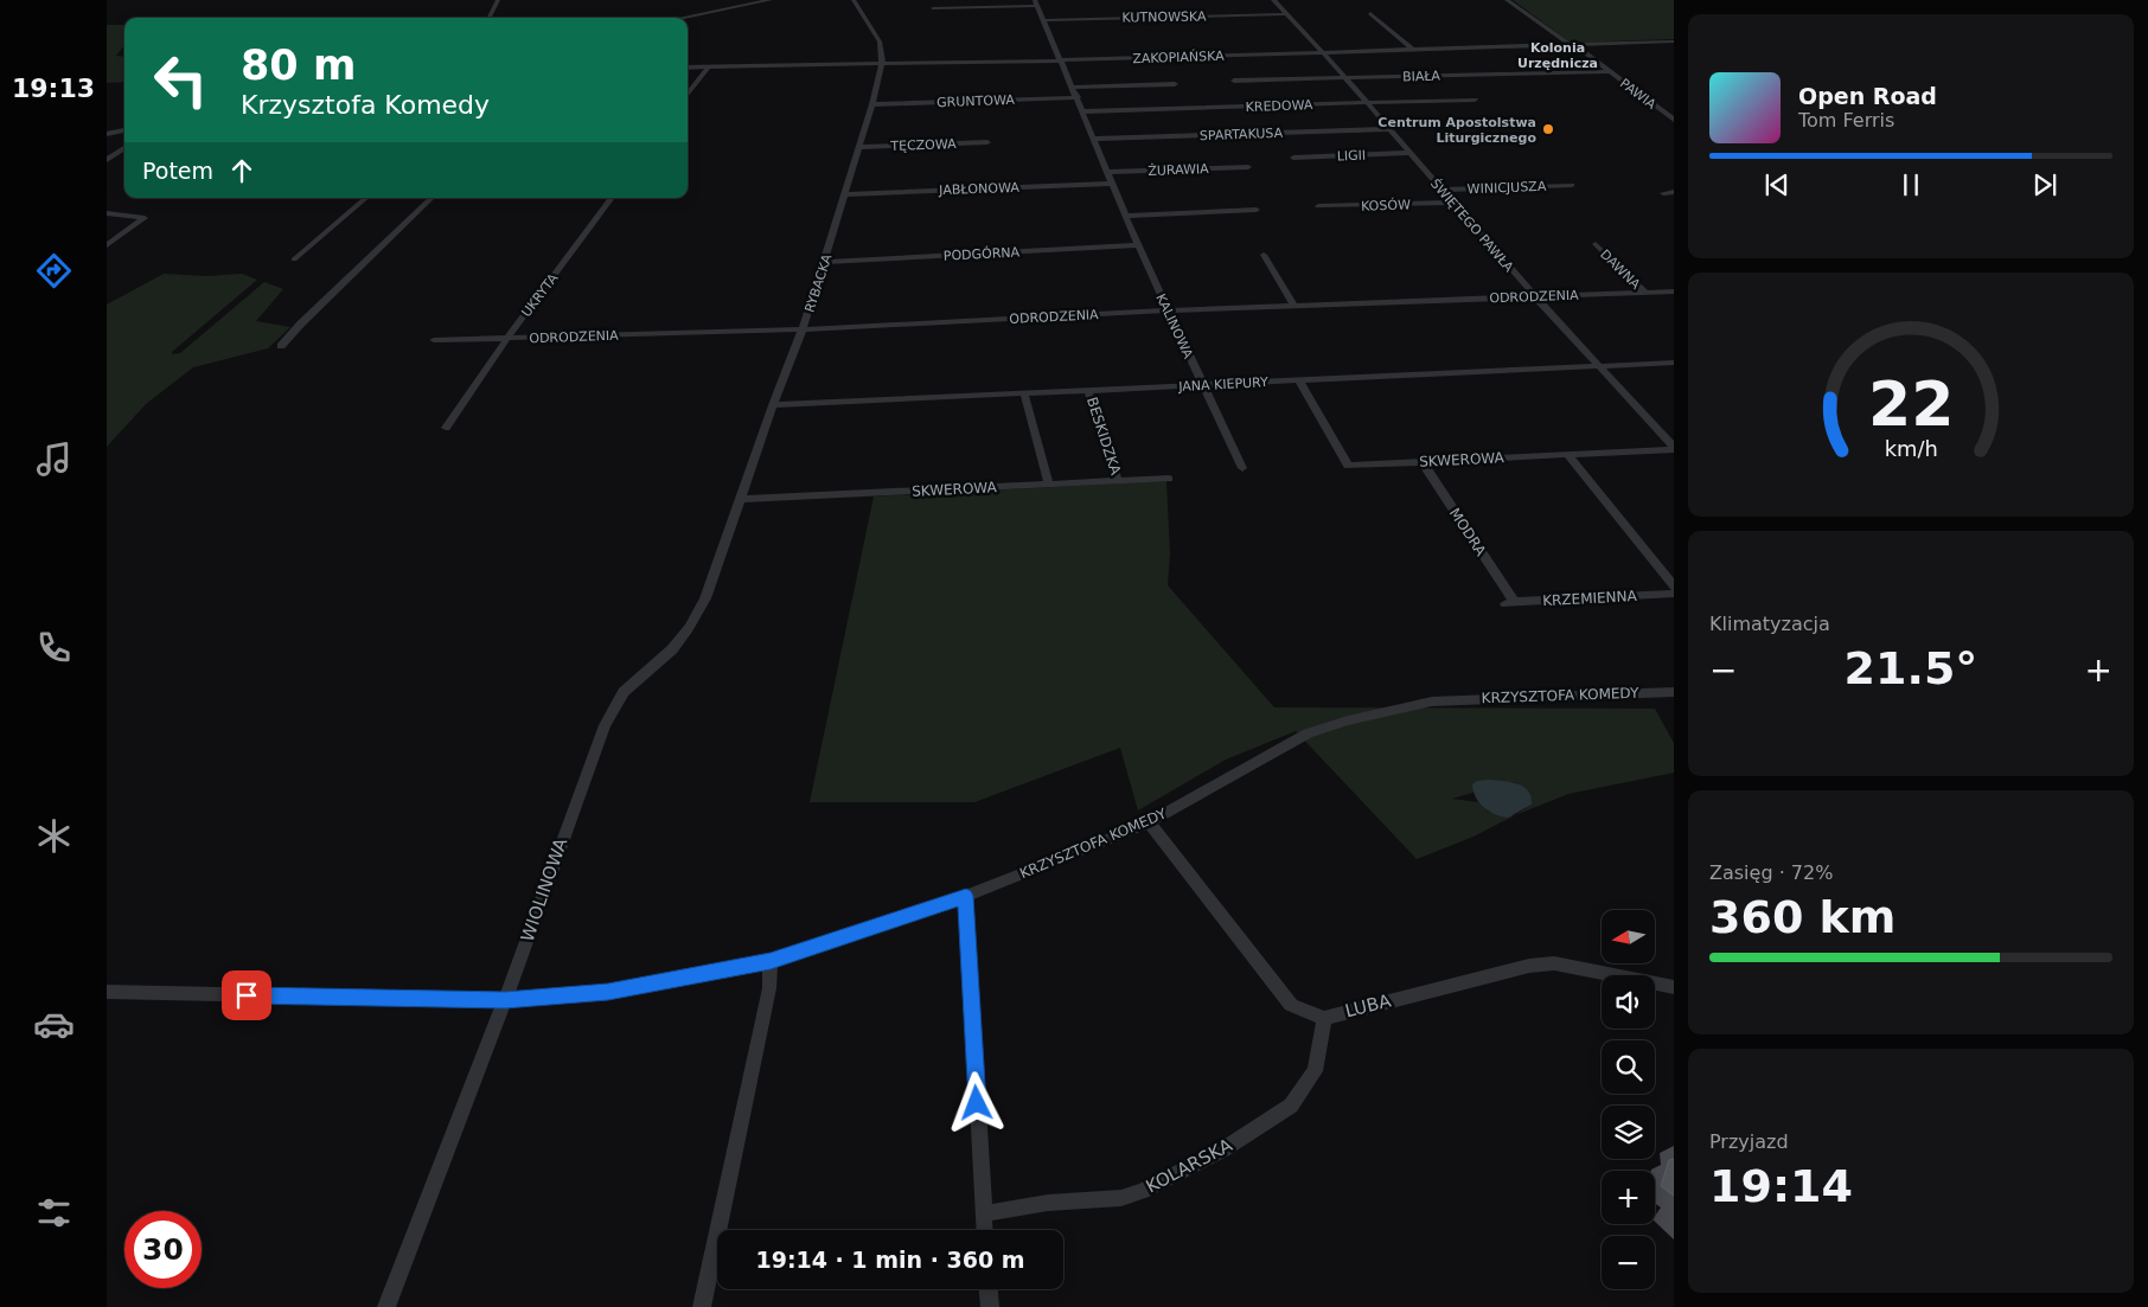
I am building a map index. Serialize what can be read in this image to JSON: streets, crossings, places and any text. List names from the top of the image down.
{
  "streets": {
    "street": [
      "KUTNOWSKA",
      "ZAKOPIAŃSKA",
      "BIAŁA",
      "PAWIA",
      "GRUNTOWA",
      "KREDOWA",
      "SPARTAKUSA",
      "TĘCZOWA",
      "LIGII",
      "ŻURAWIA",
      "WINICJUSZA",
      "JABŁONOWA",
      "KOSÓW",
      "ŚWIĘTEGO PAWŁA",
      "PODGÓRNA",
      "DAWNA",
      "RYBACKA",
      "UKRYTA",
      "ODRODZENIA",
      "KALINOWA",
      "JANA KIEPURY",
      "BESKIDZKA",
      "SKWEROWA",
      "MODRA",
      "KRZEMIENNA",
      "KRZYSZTOFA KOMEDY",
      "WIOLINOWA",
      "LUBA",
      "KOLARSKA"
    ]
  },
  "crossings": [
    ["KUTNOWSKA", "ŚWIĘTEGO PAWŁA"],
    ["KUTNOWSKA", "KALINOWA"],
    ["ZAKOPIAŃSKA", "PAWIA"],
    ["ZAKOPIAŃSKA", "ŚWIĘTEGO PAWŁA"],
    ["ZAKOPIAŃSKA", "RYBACKA"],
    ["ZAKOPIAŃSKA", "KALINOWA"],
    ["BIAŁA", "PAWIA"],
    ["BIAŁA", "ŚWIĘTEGO PAWŁA"],
    ["GRUNTOWA", "RYBACKA"],
    ["GRUNTOWA", "KALINOWA"],
    ["KREDOWA", "ŚWIĘTEGO PAWŁA"],
    ["KREDOWA", "KALINOWA"],
    ["SPARTAKUSA", "ŚWIĘTEGO PAWŁA"],
    ["SPARTAKUSA", "KALINOWA"],
    ["TĘCZOWA", "RYBACKA"],
    ["LIGII", "ŚWIĘTEGO PAWŁA"],
    ["ŻURAWIA", "KALINOWA"],
    ["WINICJUSZA", "ŚWIĘTEGO PAWŁA"],
    ["JABŁONOWA", "RYBACKA"],
    ["JABŁONOWA", "KALINOWA"],
    ["KOSÓW", "ŚWIĘTEGO PAWŁA"],
    ["ŚWIĘTEGO PAWŁA", "ODRODZENIA"],
    ["ŚWIĘTEGO PAWŁA", "JANA KIEPURY"],
    ["ŚWIĘTEGO PAWŁA", "SKWEROWA"],
    ["PODGÓRNA", "RYBACKA"],
    ["PODGÓRNA", "KALINOWA"],
    ["DAWNA", "ODRODZENIA"],
    ["RYBACKA", "ODRODZENIA"],
    ["RYBACKA", "JANA KIEPURY"],
    ["RYBACKA", "SKWEROWA"],
    ["RYBACKA", "WIOLINOWA"],
    ["UKRYTA", "ODRODZENIA"],
    ["ODRODZENIA", "KALINOWA"],
    ["KALINOWA", "JANA KIEPURY"],
    ["JANA KIEPURY", "BESKIDZKA"],
    ["JANA KIEPURY", "SKWEROWA"],
    ["BESKIDZKA", "SKWEROWA"],
    ["SKWEROWA", "MODRA"],
    ["SKWEROWA", "WIOLINOWA"],
    ["MODRA", "KRZEMIENNA"],
    ["KRZYSZTOFA KOMEDY", "WIOLINOWA"],
    ["KRZYSZTOFA KOMEDY", "LUBA"],
    ["LUBA", "KOLARSKA"]
  ],
  "districts": ["Kolonia Urzędnicza"],
  "places": ["Centrum Apostolstwa Liturgicznego"],
  "north": "left",
  "page": {
    "tabs": "19:13",
    "turn": ["80 m", "Krzysztofa Komedy"],
    "song": ["Open Road", "Tom Ferris"],
    "then": "Potem",
    "tile": [
      "Klimatyzacja",
      ["Zasięg · 72%", "360 km"],
      ["Przyjazd", "19:14"]
    ],
    "heat": ["−", "21.5°", "+"],
    "map_buttons": ["+", "−"],
    "limit": "30",
    "trip": "19:14 · 1 min · 360 m",
    "gauge": ["22", "km/h"]
  }
}
